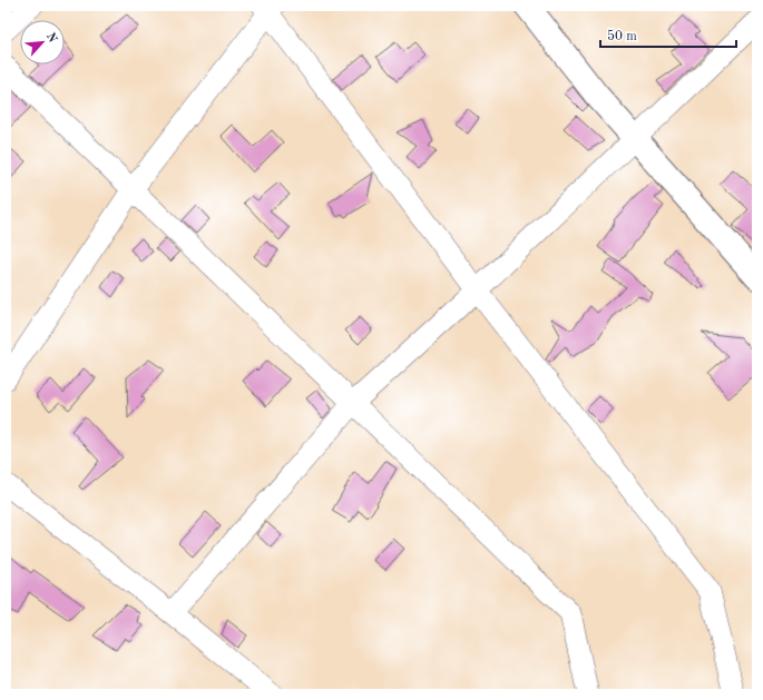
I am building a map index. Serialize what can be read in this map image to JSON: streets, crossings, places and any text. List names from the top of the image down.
{
  "scale_bar": "50 m",
  "north": "top right"
}
